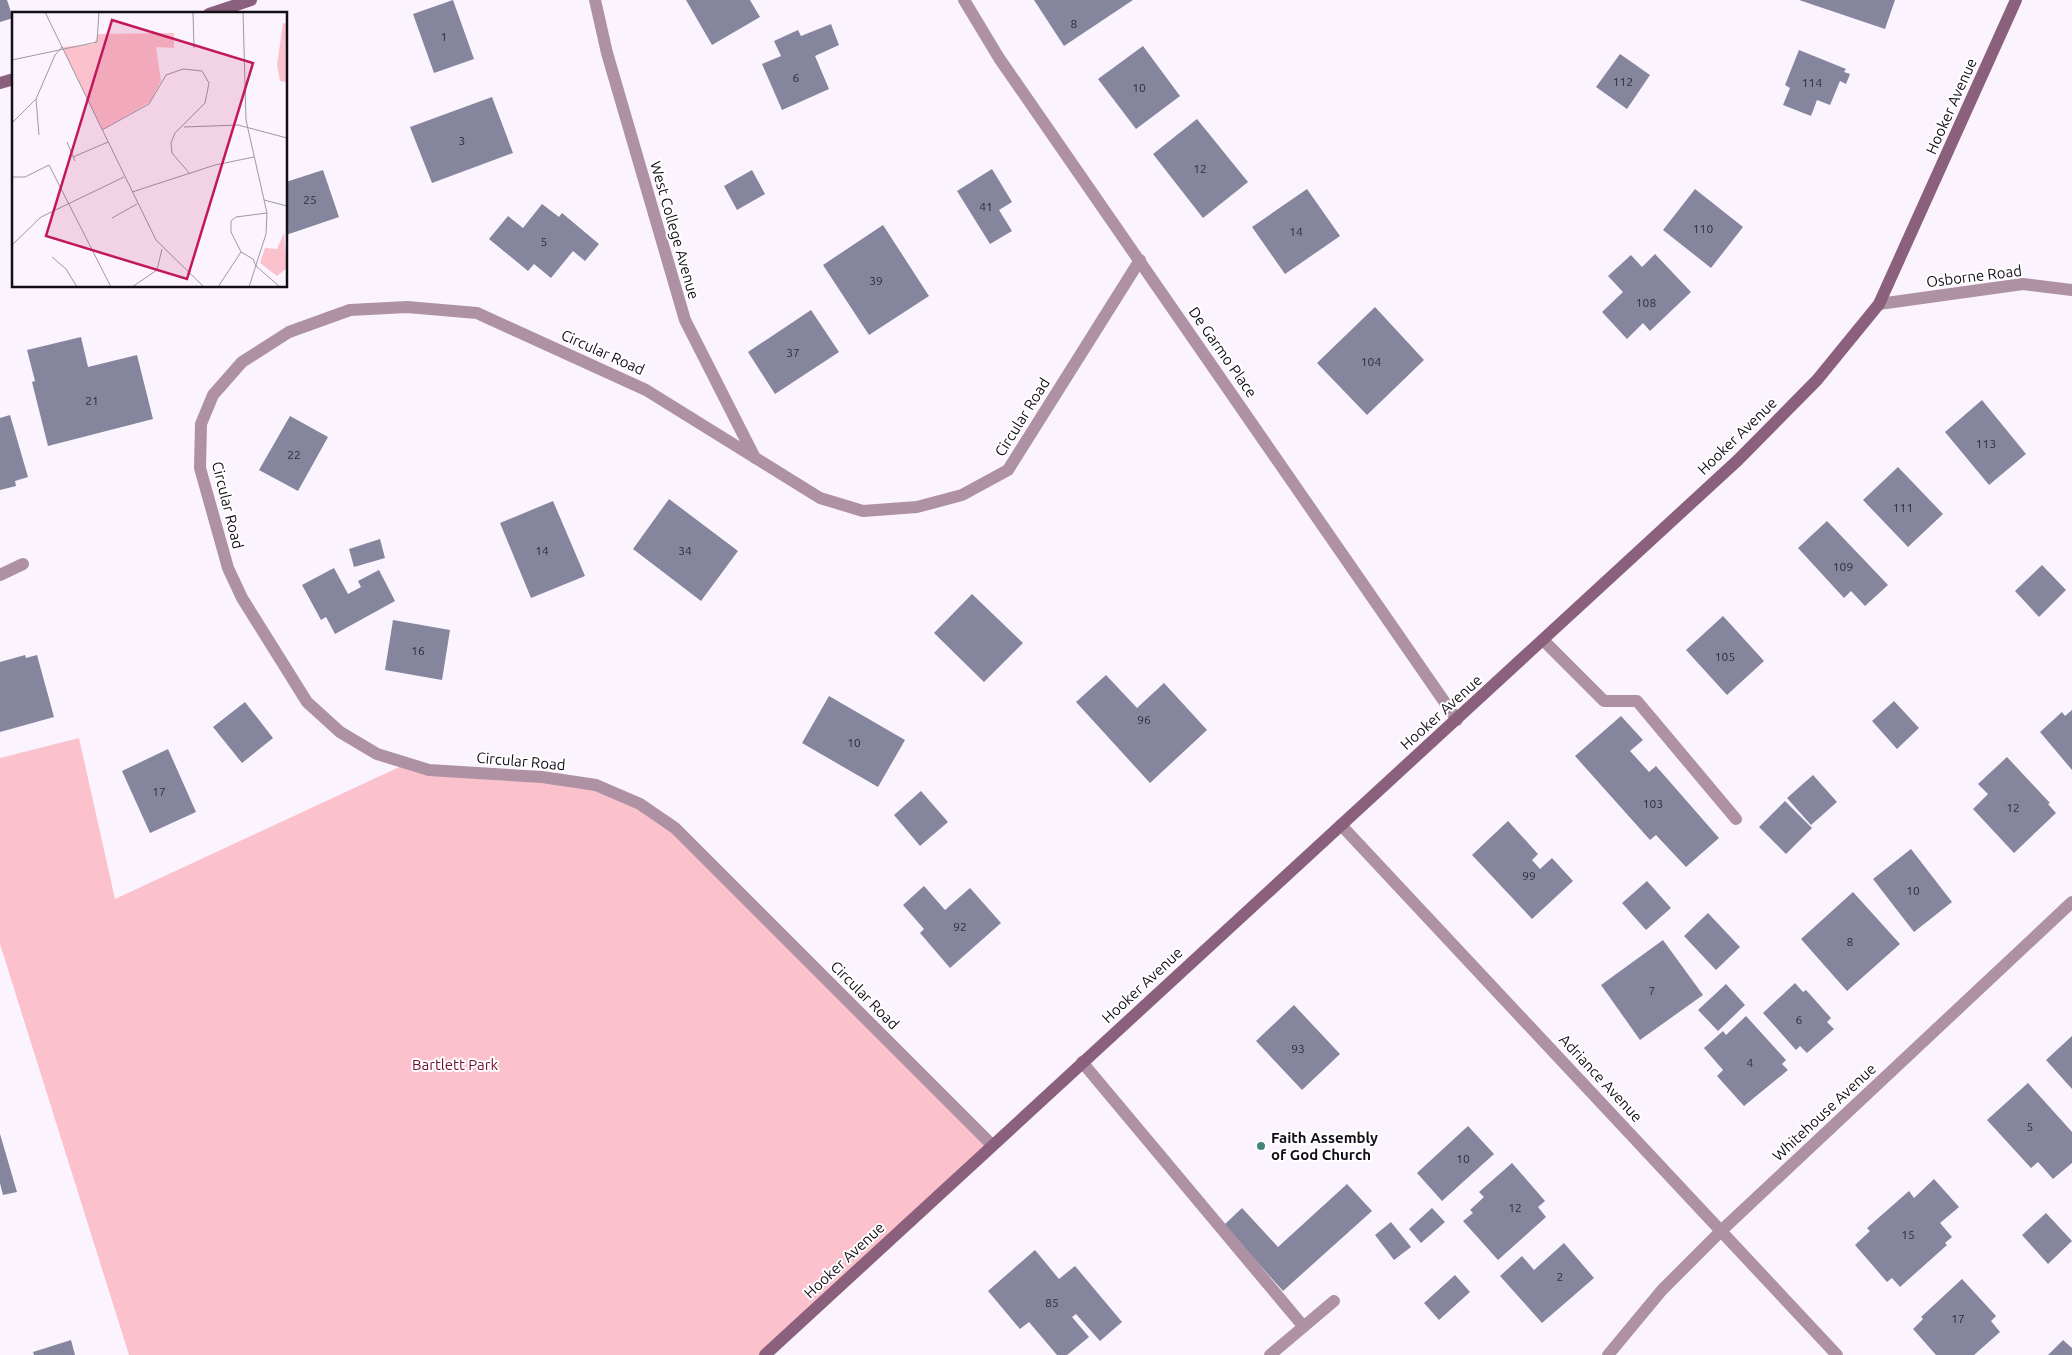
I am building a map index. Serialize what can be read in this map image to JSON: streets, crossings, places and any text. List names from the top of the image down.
{
  "streets": {
    "street": [
      "Hooker Avenue",
      "West College Avenue",
      "Osborne Road",
      "Circular Road",
      "De Garmo Place",
      "Adriance Avenue",
      "Whitehouse Avenue"
    ]
  },
  "crossings": [
    ["Hooker Avenue", "Osborne Road"],
    ["Hooker Avenue", "Circular Road"],
    ["Hooker Avenue", "De Garmo Place"],
    ["Hooker Avenue", "Adriance Avenue"],
    ["West College Avenue", "Circular Road"],
    ["Circular Road", "De Garmo Place"],
    ["Adriance Avenue", "Whitehouse Avenue"]
  ],
  "parks": ["Bartlett Park"],
  "places": ["Faith Assembly of God Church"],
  "house_numbers": [
    "8",
    "1",
    "6",
    "112",
    "114",
    "10",
    "3",
    "12",
    "25",
    "41",
    "110",
    "14",
    "5",
    "39",
    "108",
    "37",
    "104",
    "21",
    "113",
    "22",
    "111",
    "14",
    "34",
    "109",
    "16",
    "105",
    "96",
    "10",
    "17",
    "103",
    "12",
    "99",
    "10",
    "92",
    "8",
    "7",
    "6",
    "93",
    "4",
    "5",
    "10",
    "12",
    "15",
    "2",
    "85",
    "17"
  ]
}
